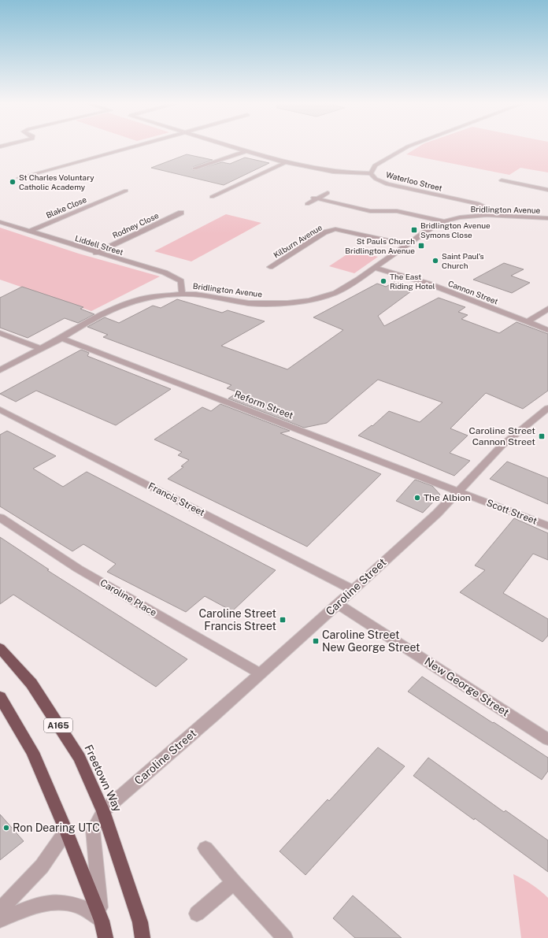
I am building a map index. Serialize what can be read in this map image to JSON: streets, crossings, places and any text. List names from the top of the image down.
{
  "streets": {
    "highway": ["A165", "Freetown Way"],
    "street": [
      "Waterloo Street",
      "Blake Close",
      "Bridlington Avenue",
      "Rodney Close",
      "Kilburn Avenue",
      "Liddell Street",
      "Cannon Street",
      "Reform Street",
      "Francis Street",
      "Scott Street",
      "Caroline Street",
      "Caroline Place",
      "New George Street"
    ]
  },
  "crossings": [
    ["Waterloo Street", "Bridlington Avenue"],
    ["Blake Close", "Liddell Street"],
    ["Bridlington Avenue", "Kilburn Avenue"],
    ["Bridlington Avenue", "Liddell Street"],
    ["Bridlington Avenue", "Cannon Street"],
    ["Bridlington Avenue", "Reform Street"],
    ["Rodney Close", "Liddell Street"],
    ["Reform Street", "Scott Street"],
    ["Reform Street", "Caroline Street"],
    ["Francis Street", "Caroline Street"],
    ["Scott Street", "Caroline Street"],
    ["Caroline Street", "Caroline Place"],
    ["Caroline Street", "New George Street"],
    ["Caroline Street", "Freetown Way"]
  ],
  "places": {
    "other": [
      "St Charles Voluntary Catholic Academy",
      "Saint Paul's Church",
      "The East Riding Hotel",
      "The Albion",
      "Ron Dearing UTC"
    ],
    "transit": [
      "Bridlington Avenue Symons Close",
      "St Pauls Church Bridlington Avenue",
      "Caroline Street Cannon Street",
      "Caroline Street Francis Street",
      "Caroline Street New George Street"
    ]
  }
}
